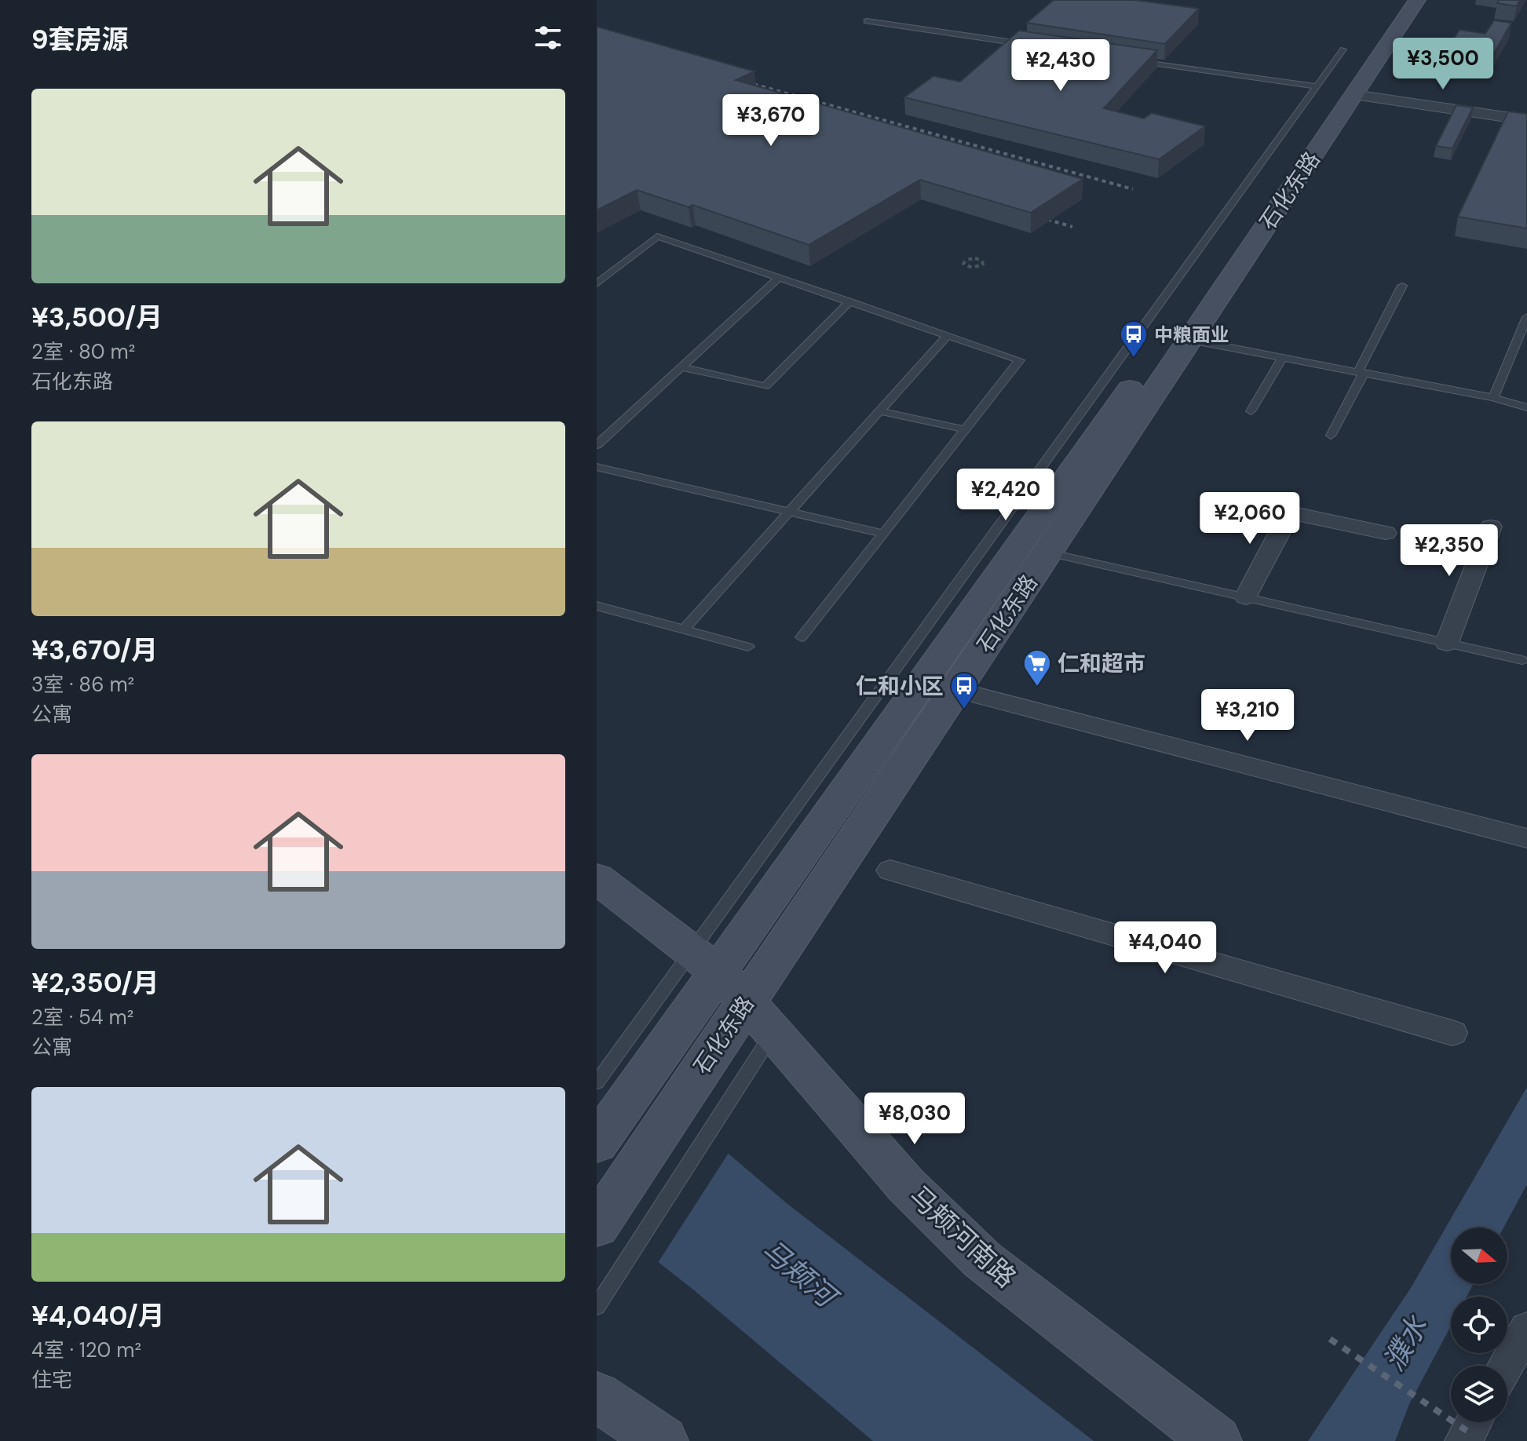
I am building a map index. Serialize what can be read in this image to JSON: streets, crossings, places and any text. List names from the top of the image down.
{
  "streets": {
    "main road": ["石化东路", "马颊河南路"]
  },
  "crossings": [
    ["石化东路", "马颊河南路"]
  ],
  "water": ["马颊河", "濮水"],
  "places": {
    "bus stop": ["中粮面业", "仁和小区"],
    "supermarket": ["仁和超市"]
  },
  "north": "right",
  "page": {
    "heading": "9套房源",
    "price": [
      "¥3,500",
      "¥2,430",
      "¥3,670",
      "¥2,420",
      "¥2,060",
      "¥2,350",
      "¥3,210",
      "¥4,040",
      "¥8,030"
    ],
    "list": [
      {
        "name": "¥3,500/月",
        "note": "2室 · 80 m² · 石化东路"
      },
      {
        "name": "¥3,670/月",
        "note": "3室 · 86 m² · 公寓"
      },
      {
        "name": "¥2,350/月",
        "note": "2室 · 54 m² · 公寓"
      },
      {
        "name": "¥4,040/月",
        "note": "4室 · 120 m² · 住宅"
      }
    ]
  }
}
